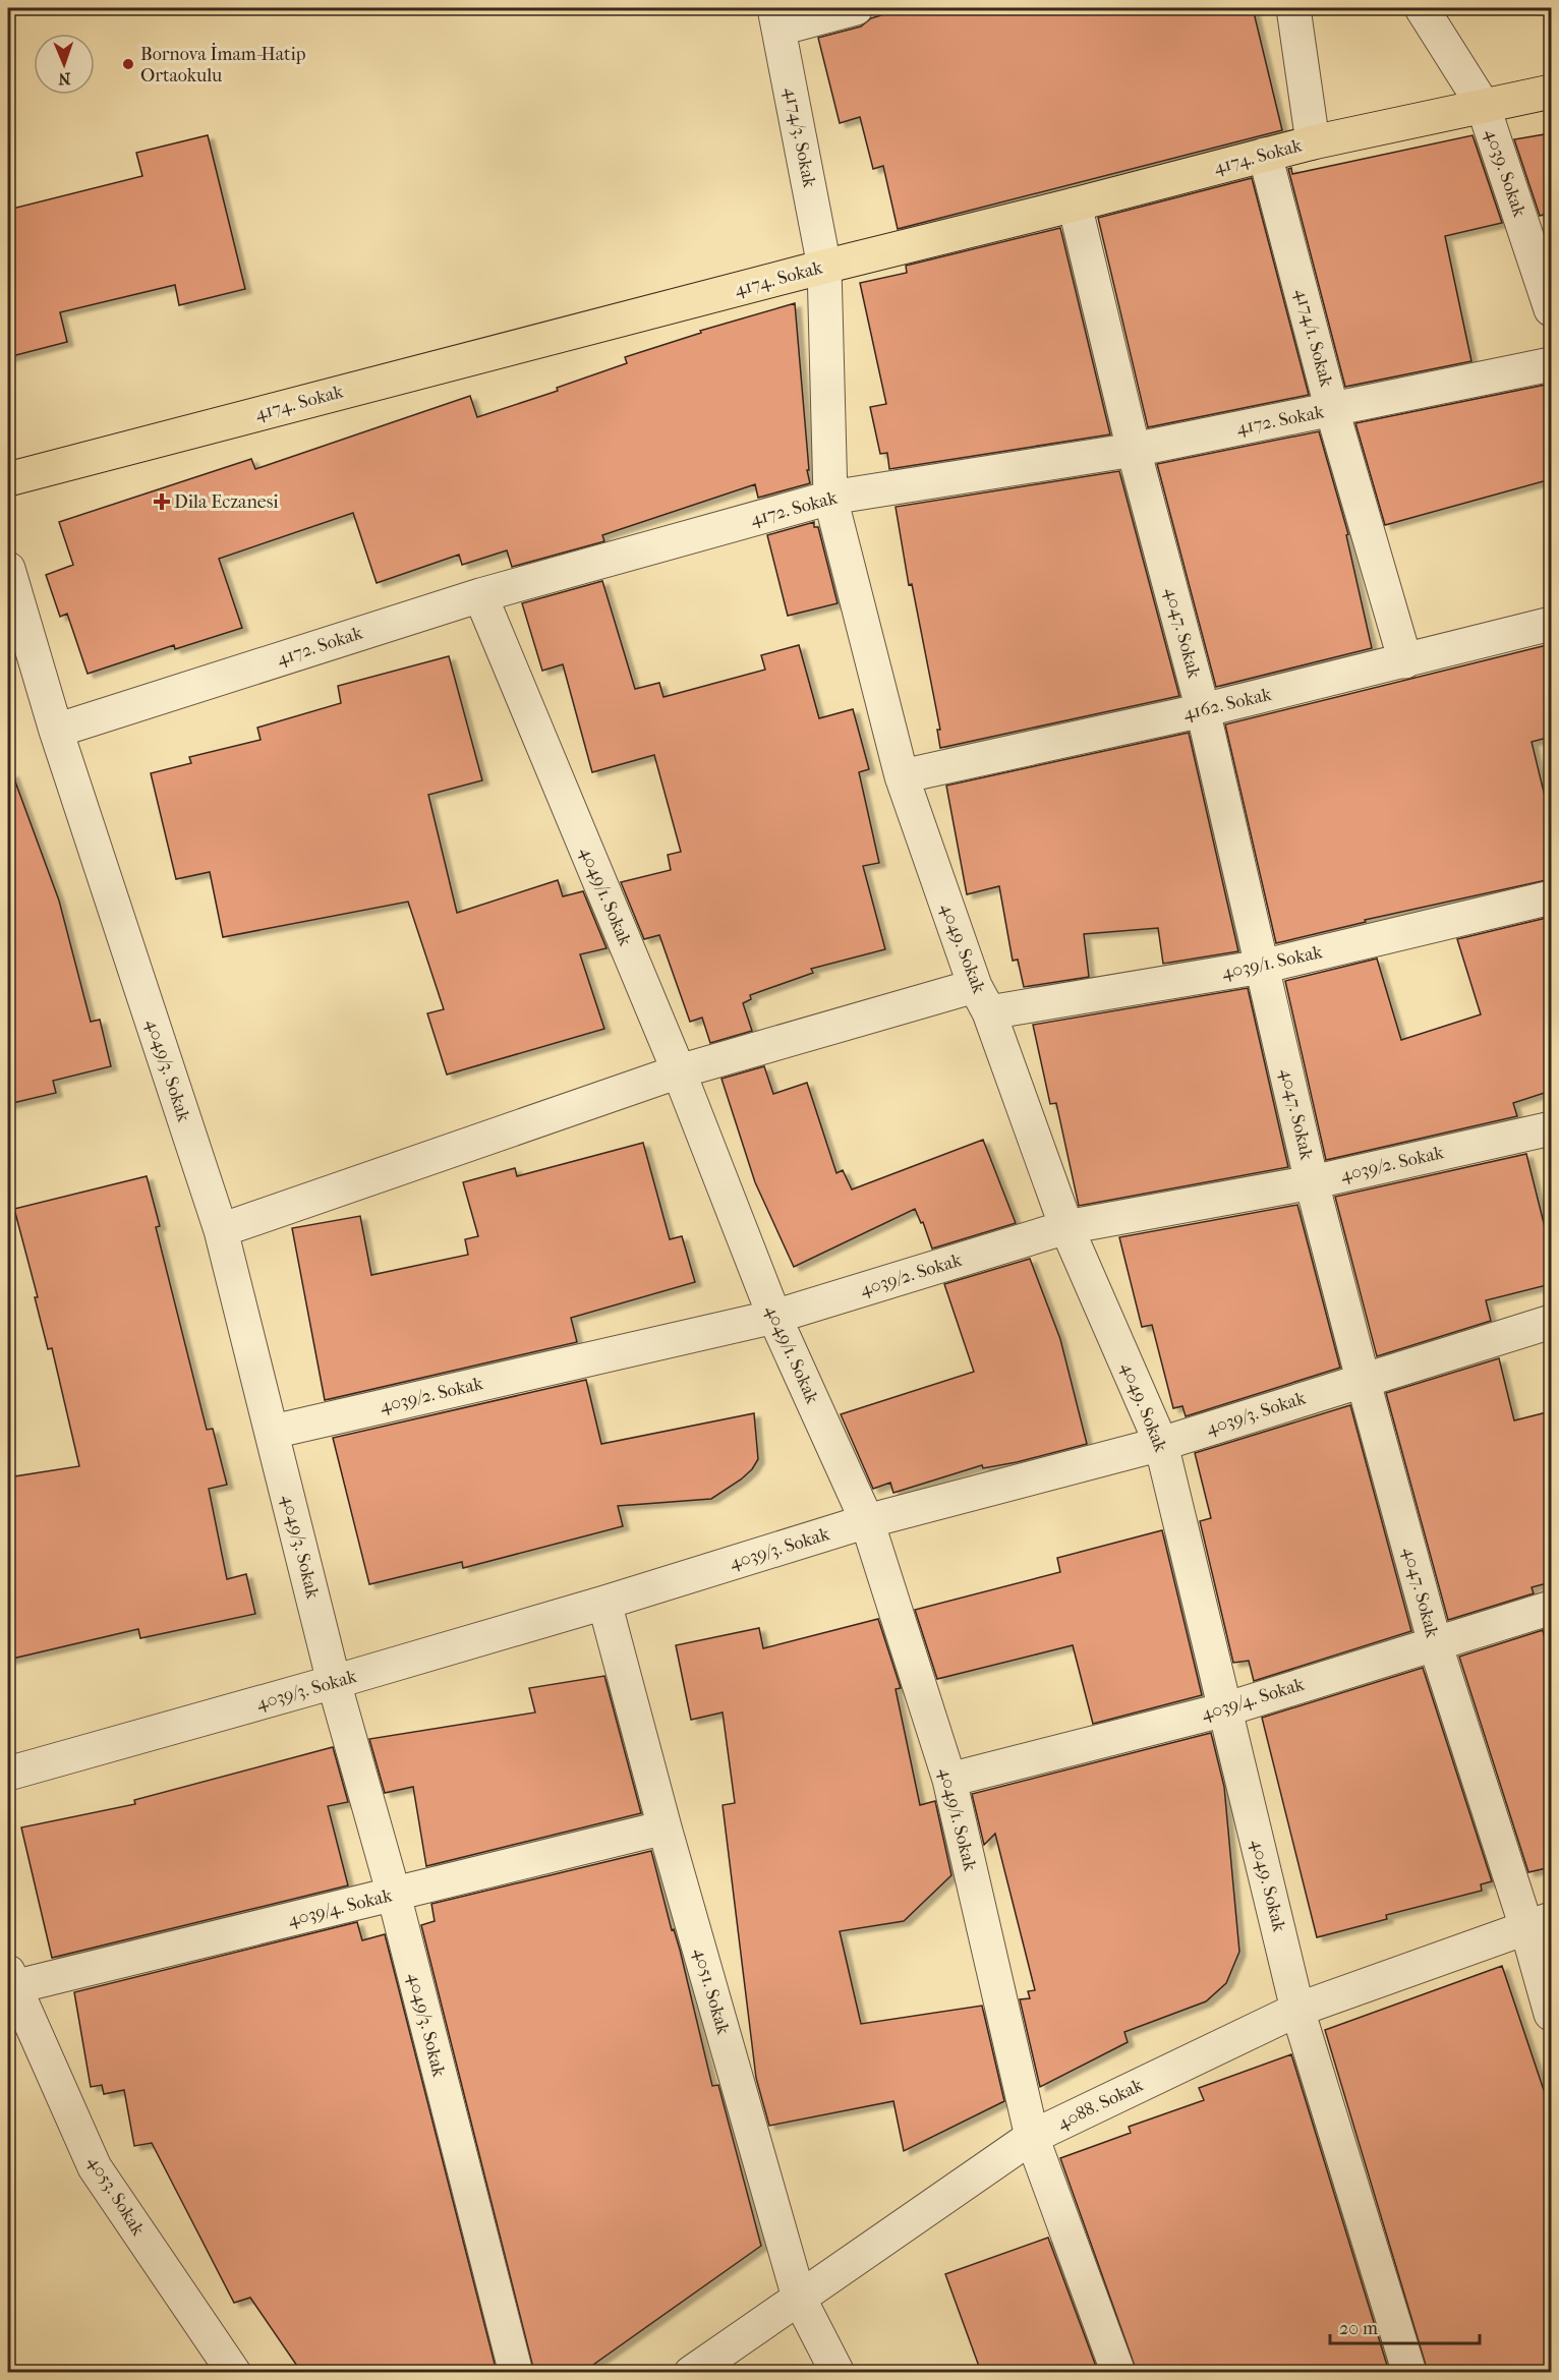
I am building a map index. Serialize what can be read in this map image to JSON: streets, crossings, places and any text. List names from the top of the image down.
{
  "streets": {
    "main road": ["4174. Sokak"],
    "street": [
      "4174/3. Sokak",
      "4039. Sokak",
      "4174/1. Sokak",
      "4172. Sokak",
      "4047. Sokak",
      "4162. Sokak",
      "4049/1. Sokak",
      "4049. Sokak",
      "4039/1. Sokak",
      "4049/3. Sokak",
      "4039/2. Sokak",
      "4039/3. Sokak",
      "4039/4. Sokak",
      "4051. Sokak",
      "4088. Sokak",
      "4053. Sokak"
    ]
  },
  "crossings": [
    ["4174/3. Sokak", "4174. Sokak"],
    ["4174/3. Sokak", "4172. Sokak"],
    ["4174/3. Sokak", "4049. Sokak"],
    ["4174. Sokak", "4039. Sokak"],
    ["4174. Sokak", "4174/1. Sokak"],
    ["4174. Sokak", "4047. Sokak"],
    ["4174/1. Sokak", "4172. Sokak"],
    ["4174/1. Sokak", "4162. Sokak"],
    ["4172. Sokak", "4047. Sokak"],
    ["4172. Sokak", "4049/1. Sokak"],
    ["4172. Sokak", "4049. Sokak"],
    ["4172. Sokak", "4049/3. Sokak"],
    ["4047. Sokak", "4162. Sokak"],
    ["4047. Sokak", "4039/1. Sokak"],
    ["4047. Sokak", "4039/2. Sokak"],
    ["4047. Sokak", "4039/3. Sokak"],
    ["4047. Sokak", "4039/4. Sokak"],
    ["4047. Sokak", "4088. Sokak"],
    ["4162. Sokak", "4049. Sokak"],
    ["4049/1. Sokak", "4039/1. Sokak"],
    ["4049/1. Sokak", "4039/2. Sokak"],
    ["4049/1. Sokak", "4039/3. Sokak"],
    ["4049/1. Sokak", "4039/4. Sokak"],
    ["4049/1. Sokak", "4088. Sokak"],
    ["4049. Sokak", "4039/1. Sokak"],
    ["4049. Sokak", "4039/2. Sokak"],
    ["4049. Sokak", "4039/3. Sokak"],
    ["4049. Sokak", "4039/4. Sokak"],
    ["4049. Sokak", "4088. Sokak"],
    ["4039/1. Sokak", "4049/3. Sokak"],
    ["4049/3. Sokak", "4039/2. Sokak"],
    ["4049/3. Sokak", "4039/3. Sokak"],
    ["4049/3. Sokak", "4039/4. Sokak"],
    ["4039/3. Sokak", "4051. Sokak"],
    ["4039/4. Sokak", "4051. Sokak"],
    ["4039/4. Sokak", "4053. Sokak"],
    ["4051. Sokak", "4088. Sokak"]
  ],
  "places": {
    "other": ["Bornova İmam-Hatip Ortaokulu"],
    "health": ["Dila Eczanesi"]
  },
  "scale_bar": "20 m",
  "north": "bottom"
}
